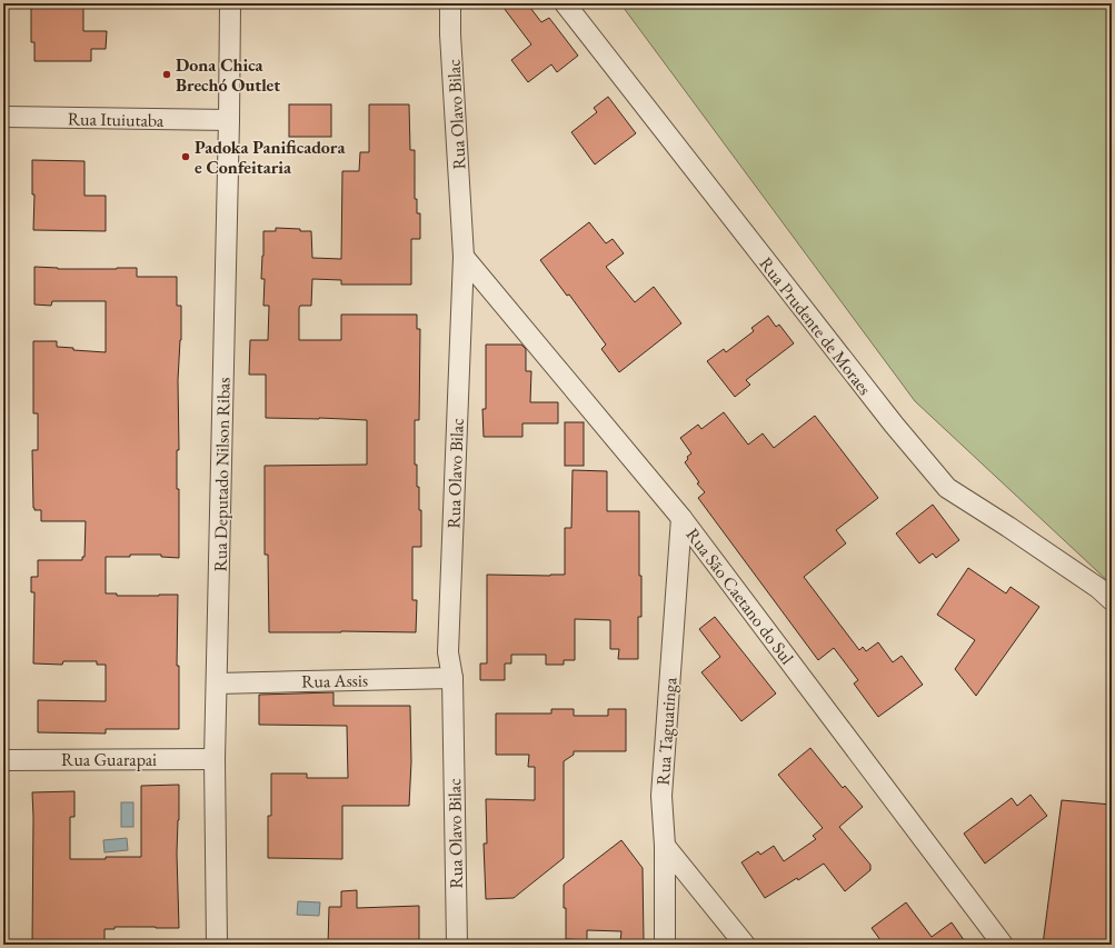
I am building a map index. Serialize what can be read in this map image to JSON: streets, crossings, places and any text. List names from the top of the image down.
{
  "streets": {
    "street": [
      "Rua Olavo Bilac",
      "Rua Ituiutaba",
      "Rua Prudente de Moraes",
      "Rua Deputado Nilson Ribas",
      "Rua São Caetano do Sul",
      "Rua Assis",
      "Rua Taguatinga",
      "Rua Guarapai"
    ]
  },
  "crossings": [
    ["Rua Olavo Bilac", "Rua São Caetano do Sul"],
    ["Rua Olavo Bilac", "Rua Assis"],
    ["Rua Ituiutaba", "Rua Deputado Nilson Ribas"],
    ["Rua Deputado Nilson Ribas", "Rua Assis"],
    ["Rua Deputado Nilson Ribas", "Rua Guarapai"],
    ["Rua São Caetano do Sul", "Rua Taguatinga"]
  ],
  "places": ["Dona Chica Brechó Outlet", "Padoka Panificadora e Confeitaria"]
}
